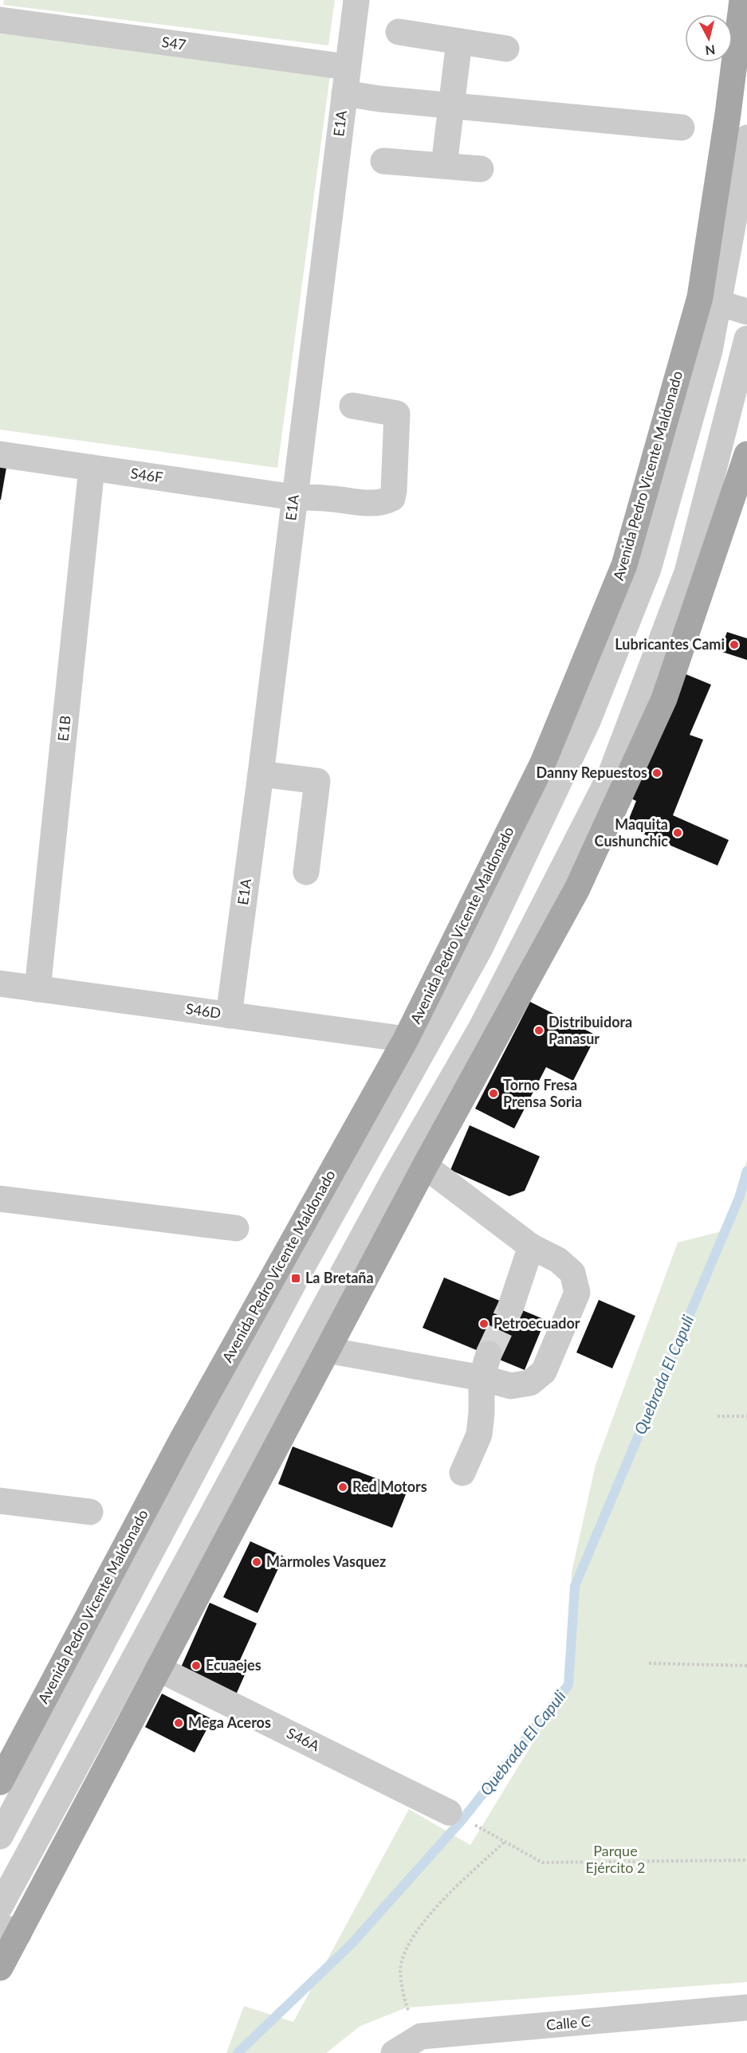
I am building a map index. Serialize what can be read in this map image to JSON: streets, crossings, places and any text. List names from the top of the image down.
{
  "streets": {
    "main road": ["Avenida Pedro Vicente Maldonado"],
    "street": [
      "S47",
      "E1A",
      "S46F",
      "E1B",
      "S46D",
      "S46A",
      "Calle C"
    ]
  },
  "crossings": [
    ["S47", "E1A"],
    ["E1A", "S46F"],
    ["E1A", "S46D"],
    ["S46F", "E1B"],
    ["Avenida Pedro Vicente Maldonado", "S46D"],
    ["E1B", "S46D"]
  ],
  "water": ["Quebrada El Capuli"],
  "parks": ["Parque Ejército 2"],
  "places": {
    "other": [
      "Lubricantes Cami",
      "Danny Repuestos",
      "Maquita Cushunchic",
      "Distribuidora Panasur",
      "Torno Fresa Prensa Soria",
      "Petroecuador",
      "Red Motors",
      "Marmoles Vasquez",
      "Ecuaejes",
      "Mega Aceros"
    ],
    "transit": ["La Bretaña"]
  },
  "north": "bottom"
}
